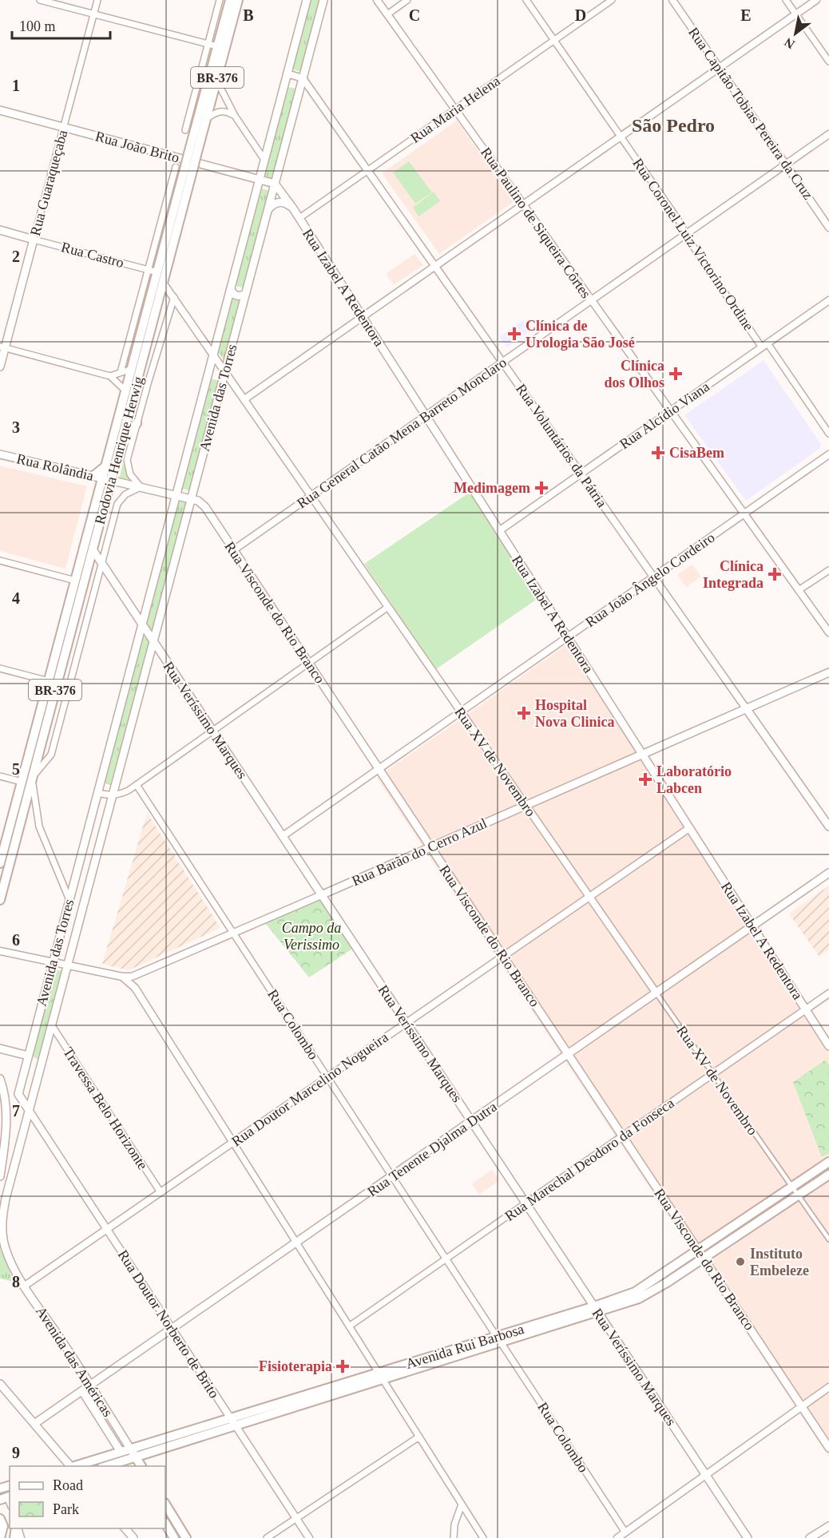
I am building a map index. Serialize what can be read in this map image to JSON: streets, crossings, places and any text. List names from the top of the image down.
{
  "streets": {
    "main road": [
      "BR-376",
      "Rua João Brito",
      "Rua Guaraqueçaba",
      "Rua Castro",
      "Rua Izabel A Redentora",
      "Avenida das Torres",
      "Rua Voluntários da Pátria",
      "Rodovia Henrique Herwig",
      "Rua Rolândia",
      "Rua Visconde do Rio Branco",
      "Rua Veríssimo Marques",
      "Rua Barão do Cerro Azul",
      "Rua Tenente Djalma Dutra",
      "Avenida Rui Barbosa",
      "Avenida das Américas"
    ],
    "street": [
      "Rua Maria Helena",
      "Rua Capitão Tobias Pereira da Cruz",
      "Rua Paulino de Siqueira Côrtes",
      "Rua Coronel Luiz Victorino Ordine",
      "Rua Alcídio Viana",
      "Rua General Catão Mena Barreto Monclaro",
      "Rua João Ângelo Cordeiro",
      "Rua XV de Novembro",
      "Rua Colombo",
      "Rua Doutor Marcelino Nogueira",
      "Travessa Belo Horizonte",
      "Rua Marechal Deodoro da Fonseca",
      "Rua Doutor Norberto de Brito"
    ]
  },
  "crossings": [
    ["Rua Maria Helena", "Rua Paulino de Siqueira Côrtes"],
    ["Rua Maria Helena", "Rua Coronel Luiz Victorino Ordine"],
    ["Rua Maria Helena", "Rua Izabel A Redentora"],
    ["Rua Maria Helena", "Rua Voluntários da Pátria"],
    ["Rua Capitão Tobias Pereira da Cruz", "Rua General Catão Mena Barreto Monclaro"],
    ["Rua João Brito", "Rua Guaraqueçaba"],
    ["Rua João Brito", "Rua Izabel A Redentora"],
    ["Rua João Brito", "Avenida das Torres"],
    ["Rua Guaraqueçaba", "Rua Castro"],
    ["Rua Paulino de Siqueira Côrtes", "Rua Alcídio Viana"],
    ["Rua Paulino de Siqueira Côrtes", "Rua General Catão Mena Barreto Monclaro"],
    ["Rua Paulino de Siqueira Côrtes", "Rua João Ângelo Cordeiro"],
    ["Rua Coronel Luiz Victorino Ordine", "Rua Alcídio Viana"],
    ["Rua Coronel Luiz Victorino Ordine", "Rua General Catão Mena Barreto Monclaro"],
    ["Rua Castro", "Rodovia Henrique Herwig"],
    ["Rua Izabel A Redentora", "Avenida das Torres"],
    ["Rua Izabel A Redentora", "Rua Alcídio Viana"],
    ["Rua Izabel A Redentora", "Rua General Catão Mena Barreto Monclaro"],
    ["Rua Izabel A Redentora", "Rua João Ângelo Cordeiro"],
    ["Rua Izabel A Redentora", "Rua Barão do Cerro Azul"],
    ["Rua Izabel A Redentora", "Rua Doutor Marcelino Nogueira"],
    ["Rua Izabel A Redentora", "Rua Tenente Djalma Dutra"],
    ["Rua Izabel A Redentora", "Rua Marechal Deodoro da Fonseca"],
    ["Avenida das Torres", "Rua Voluntários da Pátria"],
    ["Avenida das Torres", "Rua Visconde do Rio Branco"],
    ["Avenida das Torres", "Rua Veríssimo Marques"],
    ["Avenida das Torres", "Rua XV de Novembro"],
    ["Avenida das Torres", "Rua Barão do Cerro Azul"],
    ["Avenida das Torres", "Travessa Belo Horizonte"],
    ["Avenida das Torres", "Rua Doutor Norberto de Brito"],
    ["Avenida das Torres", "Avenida das Américas"],
    ["Rua Alcídio Viana", "Rua Voluntários da Pátria"],
    ["Rua General Catão Mena Barreto Monclaro", "Rua Voluntários da Pátria"],
    ["Rua General Catão Mena Barreto Monclaro", "Rua Visconde do Rio Branco"],
    ["Rua General Catão Mena Barreto Monclaro", "Rua XV de Novembro"],
    ["Rua Voluntários da Pátria", "Rua João Ângelo Cordeiro"],
    ["Rua Voluntários da Pátria", "Rua Barão do Cerro Azul"],
    ["Rodovia Henrique Herwig", "Rua Rolândia"],
    ["Rodovia Henrique Herwig", "Rua Visconde do Rio Branco"],
    ["Rodovia Henrique Herwig", "Rua Veríssimo Marques"],
    ["Rodovia Henrique Herwig", "Rua XV de Novembro"],
    ["Rua Rolândia", "Rua Visconde do Rio Branco"],
    ["Rua João Ângelo Cordeiro", "Rua Visconde do Rio Branco"],
    ["Rua João Ângelo Cordeiro", "Rua Veríssimo Marques"],
    ["Rua João Ângelo Cordeiro", "Rua XV de Novembro"],
    ["Rua Visconde do Rio Branco", "Rua Barão do Cerro Azul"],
    ["Rua Visconde do Rio Branco", "Rua Doutor Marcelino Nogueira"],
    ["Rua Visconde do Rio Branco", "Rua Tenente Djalma Dutra"],
    ["Rua Visconde do Rio Branco", "Rua Marechal Deodoro da Fonseca"],
    ["Rua Visconde do Rio Branco", "Avenida Rui Barbosa"],
    ["Rua Veríssimo Marques", "Rua Barão do Cerro Azul"],
    ["Rua Veríssimo Marques", "Rua Doutor Marcelino Nogueira"],
    ["Rua Veríssimo Marques", "Rua Tenente Djalma Dutra"],
    ["Rua Veríssimo Marques", "Rua Marechal Deodoro da Fonseca"],
    ["Rua Veríssimo Marques", "Avenida Rui Barbosa"],
    ["Rua XV de Novembro", "Rua Barão do Cerro Azul"],
    ["Rua XV de Novembro", "Rua Doutor Marcelino Nogueira"],
    ["Rua XV de Novembro", "Rua Tenente Djalma Dutra"],
    ["Rua XV de Novembro", "Rua Marechal Deodoro da Fonseca"],
    ["Rua XV de Novembro", "Avenida Rui Barbosa"],
    ["Rua Barão do Cerro Azul", "Rua Colombo"],
    ["Rua Colombo", "Rua Doutor Marcelino Nogueira"],
    ["Rua Colombo", "Rua Tenente Djalma Dutra"],
    ["Rua Colombo", "Rua Marechal Deodoro da Fonseca"],
    ["Rua Colombo", "Avenida Rui Barbosa"],
    ["Rua Doutor Marcelino Nogueira", "Travessa Belo Horizonte"],
    ["Rua Doutor Marcelino Nogueira", "Rua Doutor Norberto de Brito"],
    ["Rua Doutor Marcelino Nogueira", "Avenida das Américas"],
    ["Rua Tenente Djalma Dutra", "Rua Doutor Norberto de Brito"],
    ["Rua Tenente Djalma Dutra", "Avenida das Américas"],
    ["Rua Doutor Norberto de Brito", "Avenida Rui Barbosa"],
    ["Avenida Rui Barbosa", "Avenida das Américas"]
  ],
  "districts": ["São Pedro"],
  "parks": ["Campo da Verissimo"],
  "places": {
    "health": [
      "Clínica de Urologia São José",
      "Clínica dos Olhos",
      "CisaBem",
      "Medimagem",
      "Clínica Integrada",
      "Hospital Nova Clinica",
      "Laboratório Labcen",
      "Fisioterapia"
    ],
    "other": ["Instituto Embeleze"]
  },
  "legend": ["Road", "Park"],
  "scale_bar": "100 m",
  "north": "bottom left",
  "grid": {
    "columns": [
      "B",
      "C",
      "D",
      "E"
    ],
    "rows": [
      "1",
      "2",
      "3",
      "4",
      "5",
      "6",
      "7",
      "8",
      "9"
    ]
  }
}
